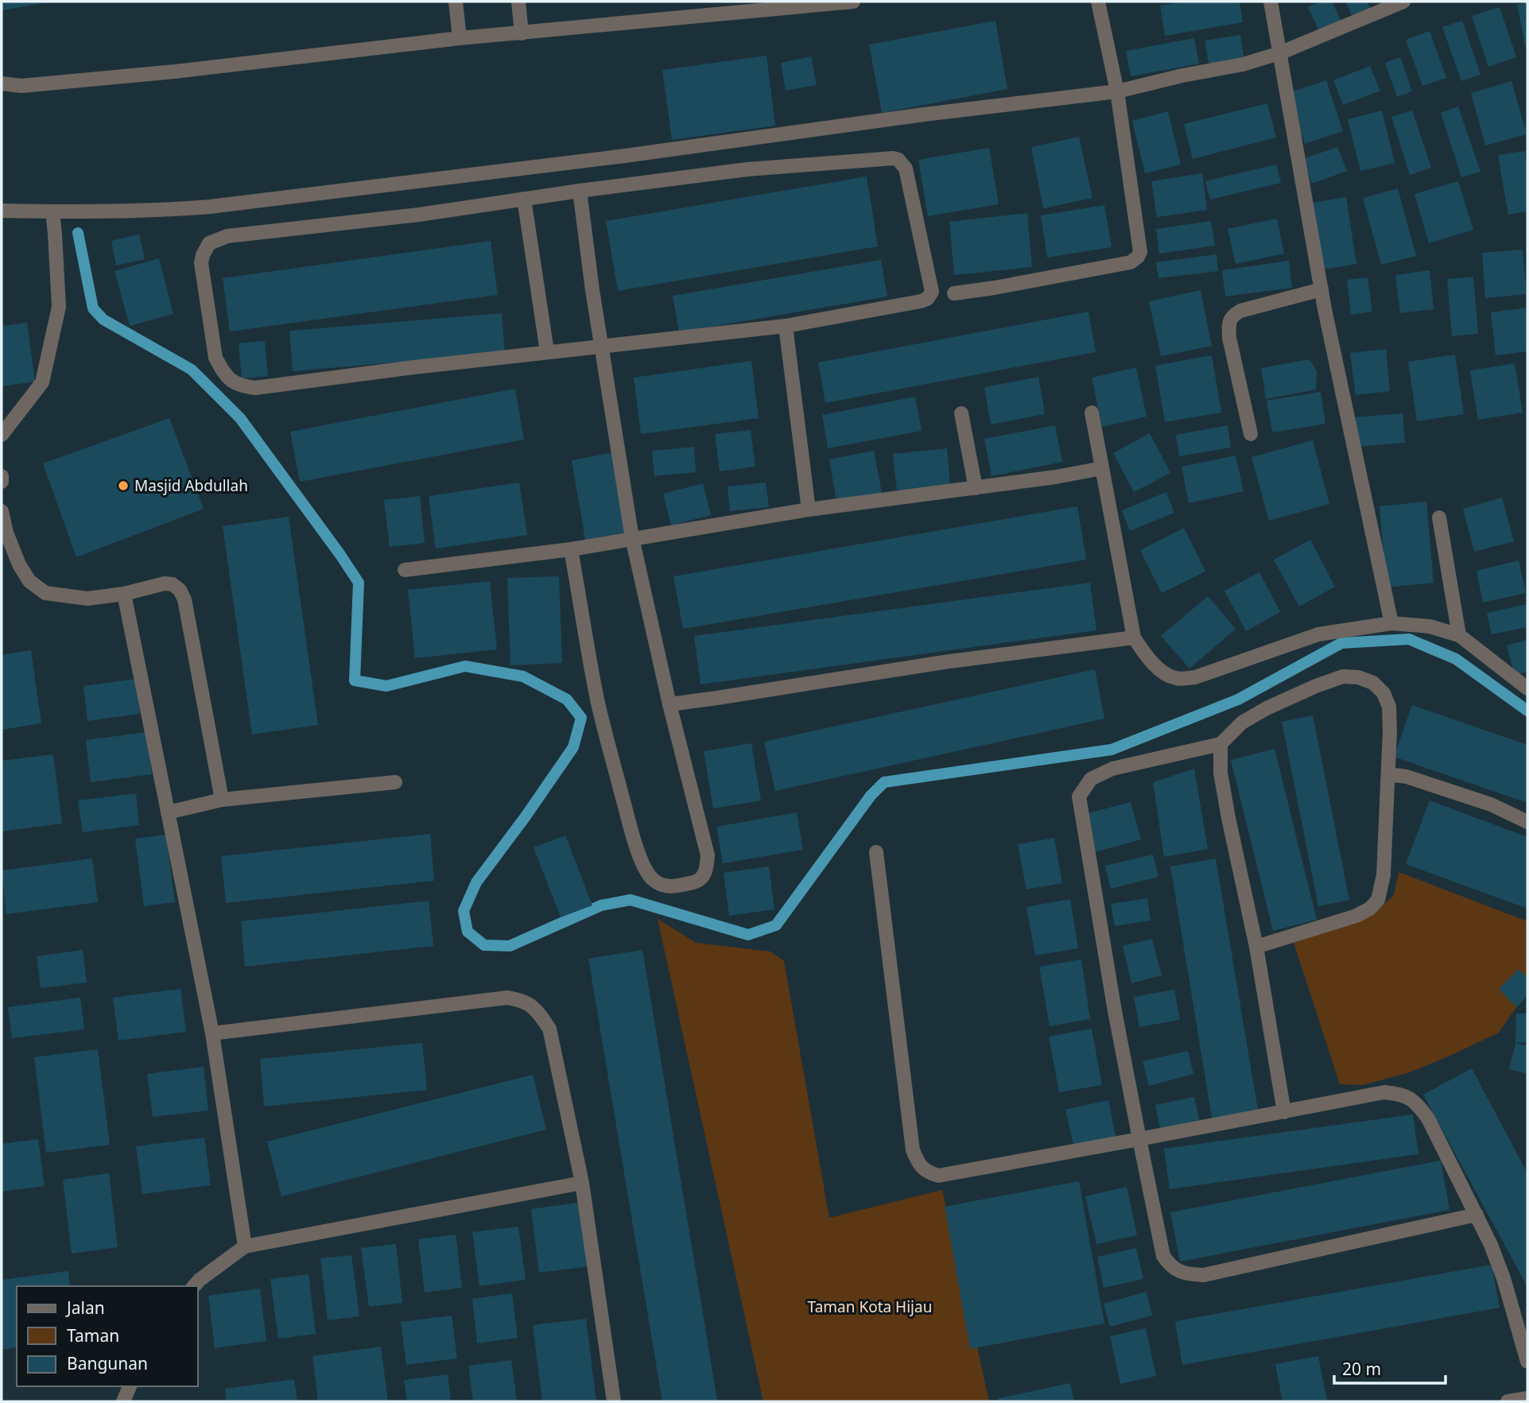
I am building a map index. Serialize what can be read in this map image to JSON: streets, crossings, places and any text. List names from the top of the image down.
{
  "parks": ["Taman Kota Hijau"],
  "places": ["Masjid Abdullah"],
  "legend": ["Jalan", "Taman", "Bangunan"],
  "scale_bar": "20 m"
}
